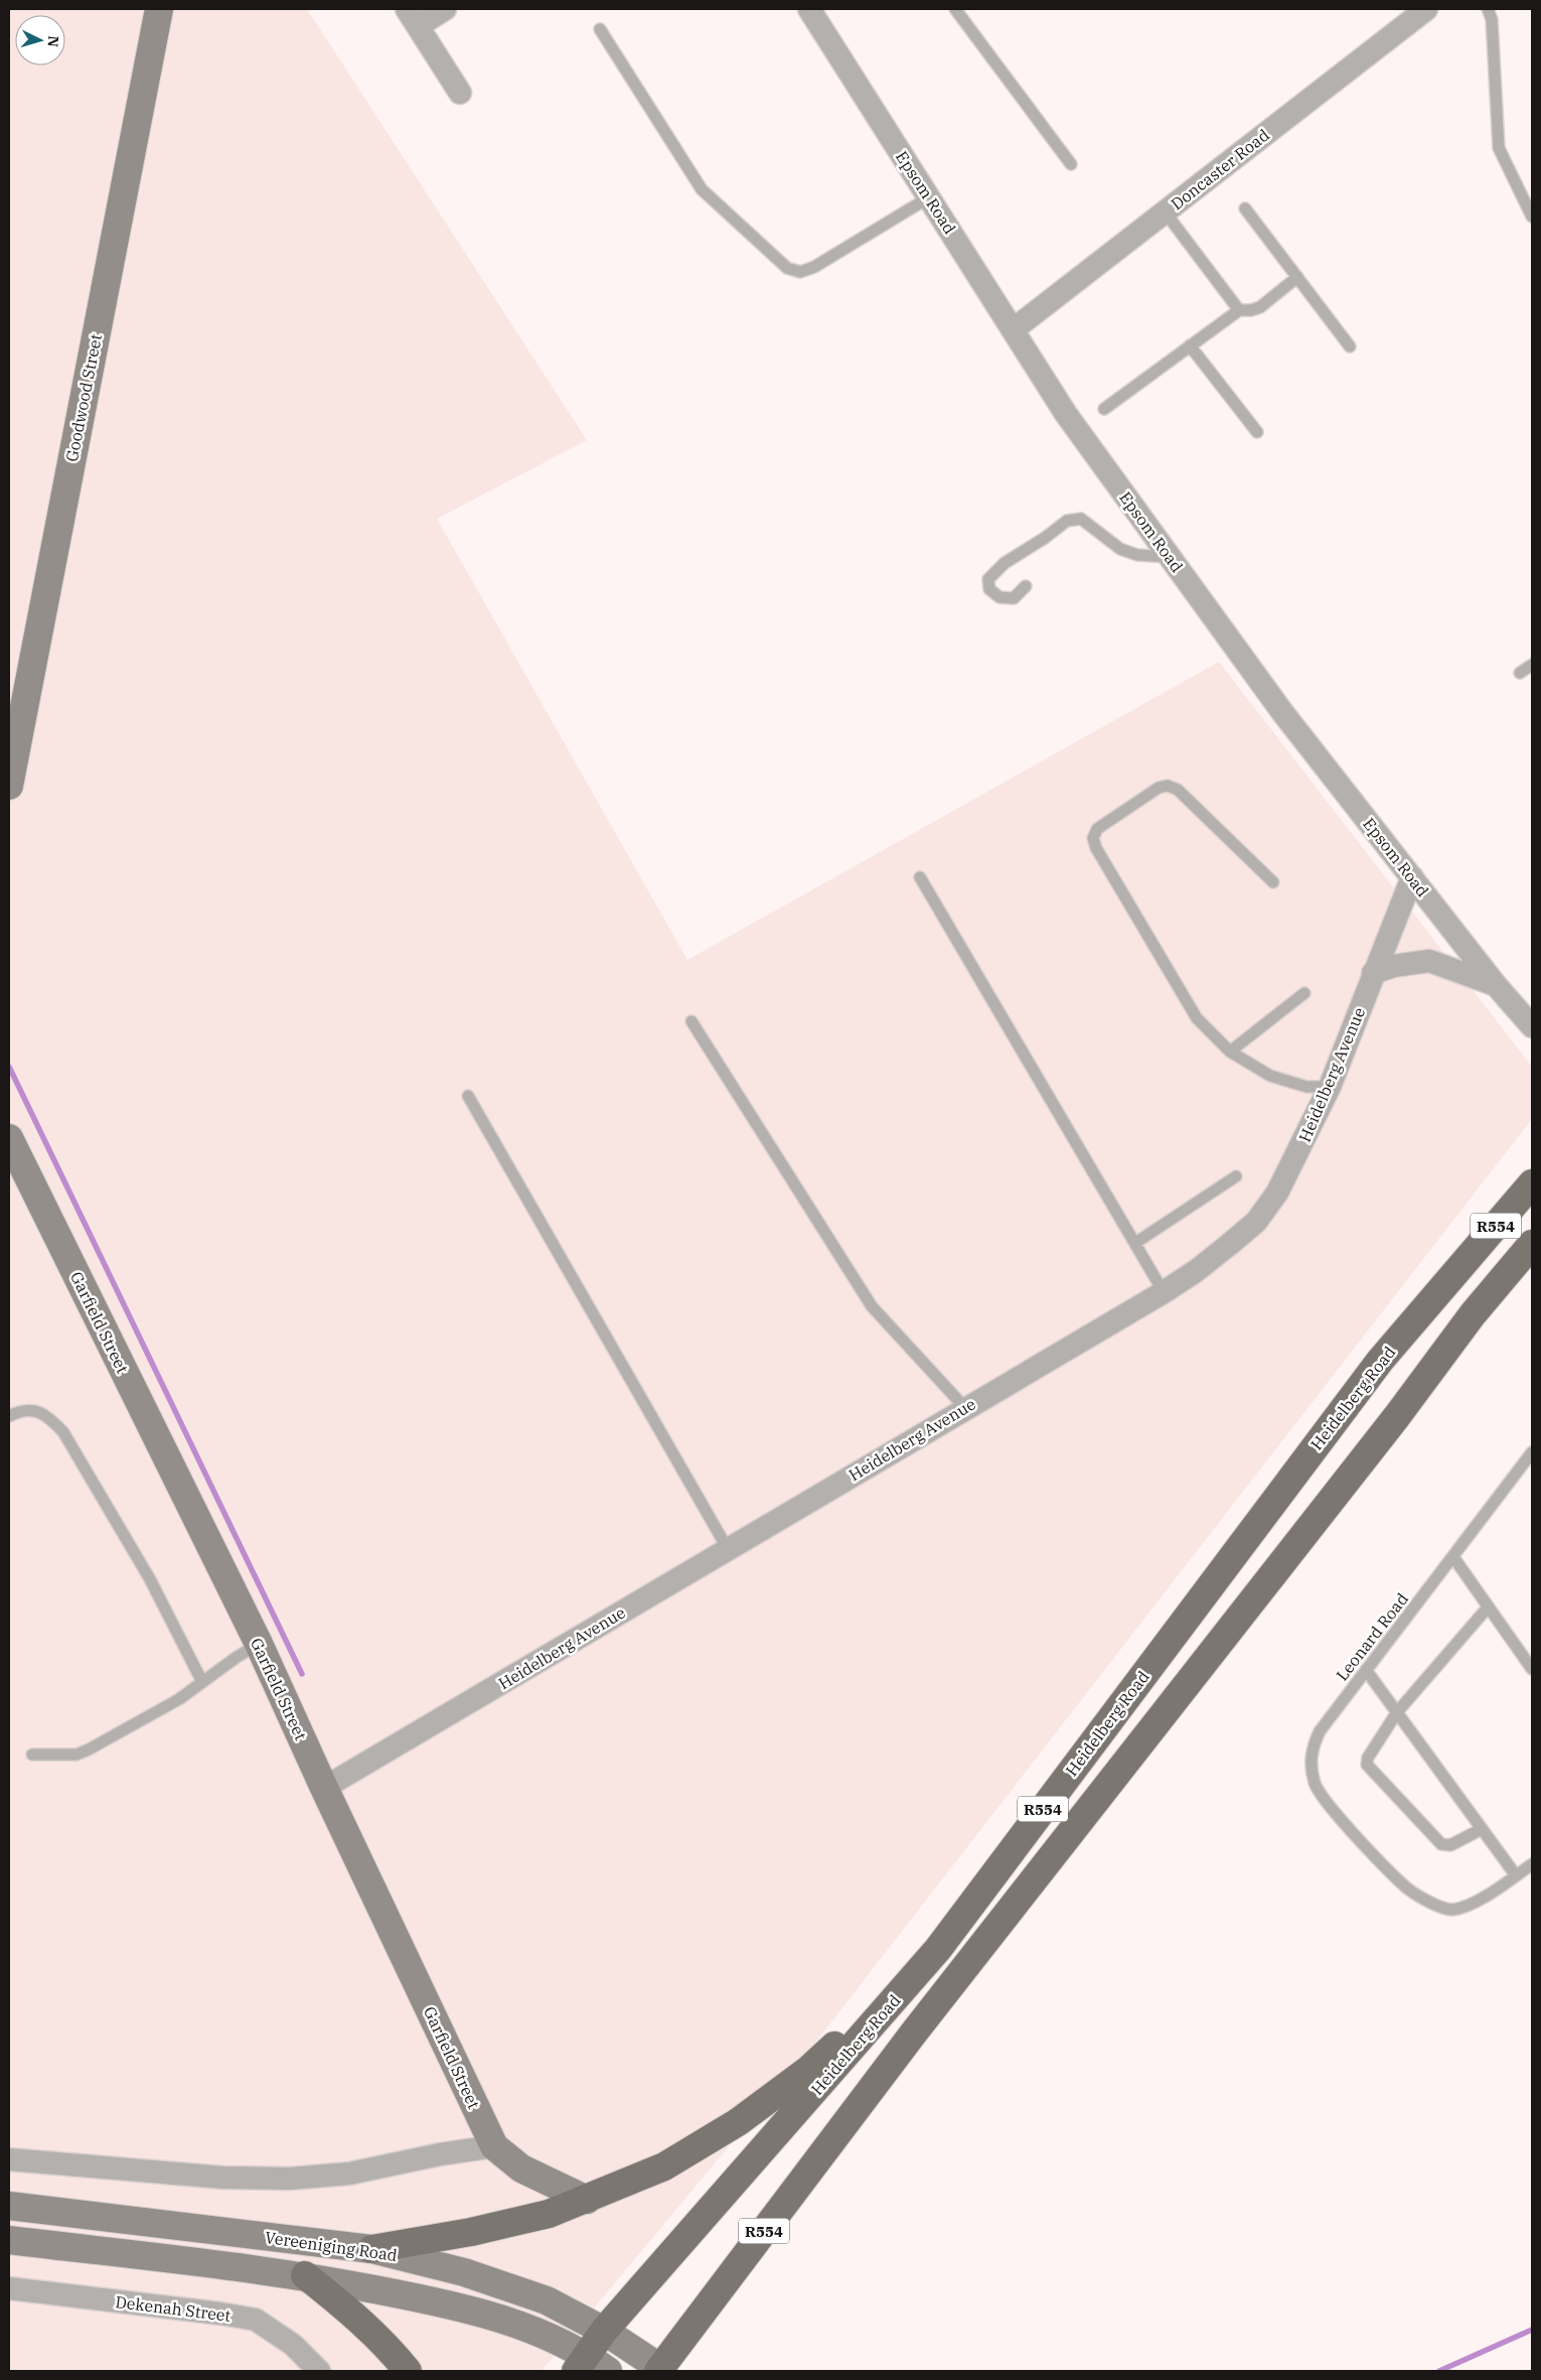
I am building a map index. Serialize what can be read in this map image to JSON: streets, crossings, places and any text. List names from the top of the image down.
{
  "streets": {
    "main road": ["R554", "Heidelberg Road"],
    "street": [
      "Doncaster Road",
      "Epsom Road",
      "Goodwood Street",
      "Heidelberg Avenue",
      "Garfield Street",
      "Vereeniging Road",
      "Dekenah Street"
    ],
    "lane": ["Leonard Road"]
  },
  "crossings": [
    ["Doncaster Road", "Epsom Road"],
    ["Epsom Road", "Heidelberg Avenue"],
    ["Heidelberg Avenue", "Garfield Street"],
    ["R554", "Vereeniging Road"],
    ["Heidelberg Road", "Vereeniging Road"]
  ],
  "north": "right"
}
